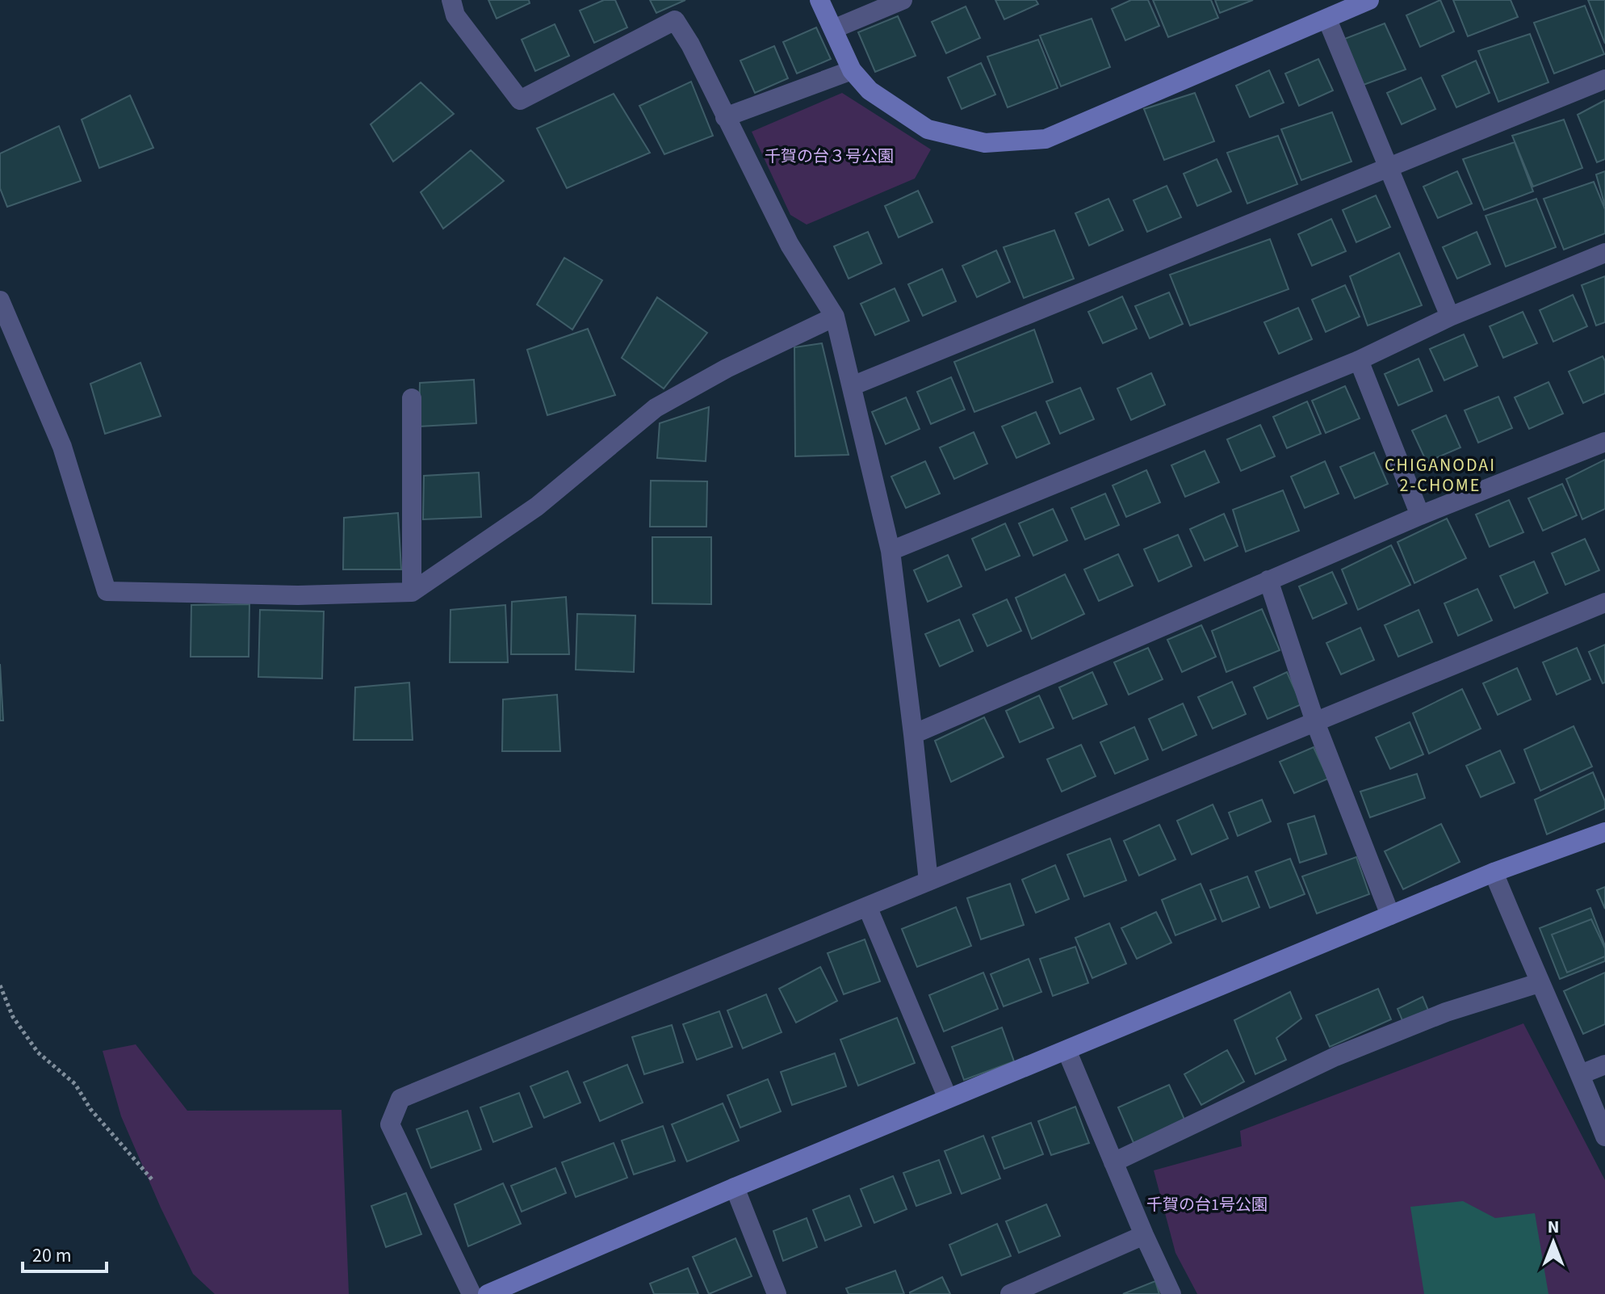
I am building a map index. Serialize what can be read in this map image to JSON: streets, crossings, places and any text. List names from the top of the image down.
{
  "districts": ["CHIGANODAI 2-CHOME"],
  "parks": ["千賀の台３号公園", "千賀の台1号公園"],
  "scale_bar": "20 m",
  "north": "top"
}
